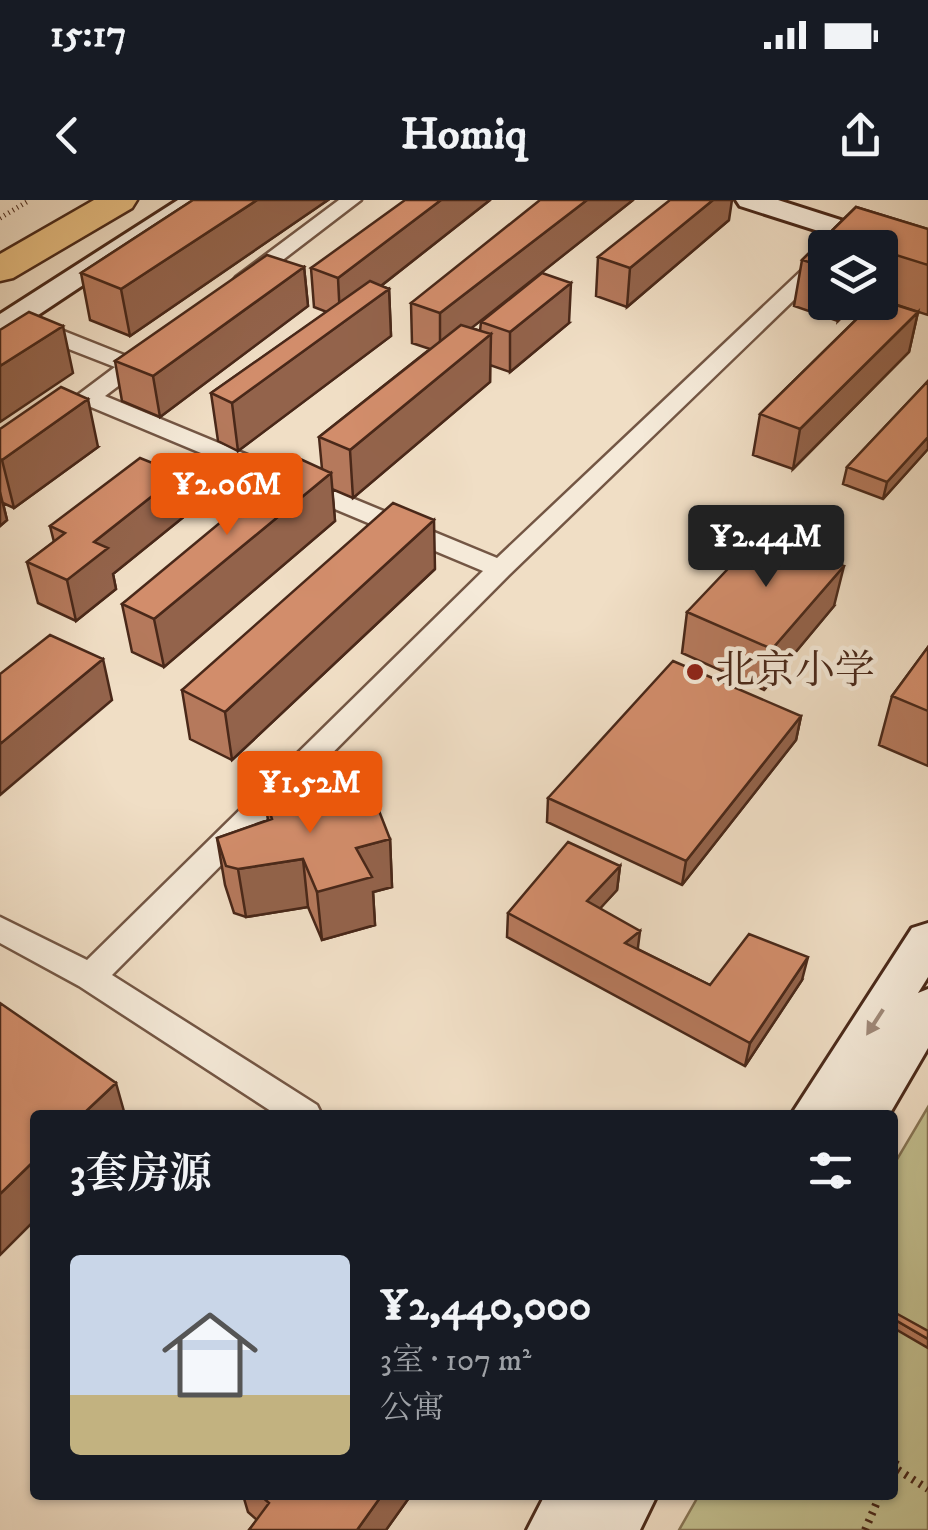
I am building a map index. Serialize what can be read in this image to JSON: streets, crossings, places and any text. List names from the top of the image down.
{
  "places": ["北京小学"],
  "page": {
    "status": "15:17",
    "header": "Homiq",
    "price": ["¥2.06M", "¥2.44M", "¥1.52M"],
    "heading": "3套房源",
    "list": [
      {
        "name": "¥2,440,000",
        "note": "3室 · 107 m² · 公寓"
      }
    ]
  }
}
